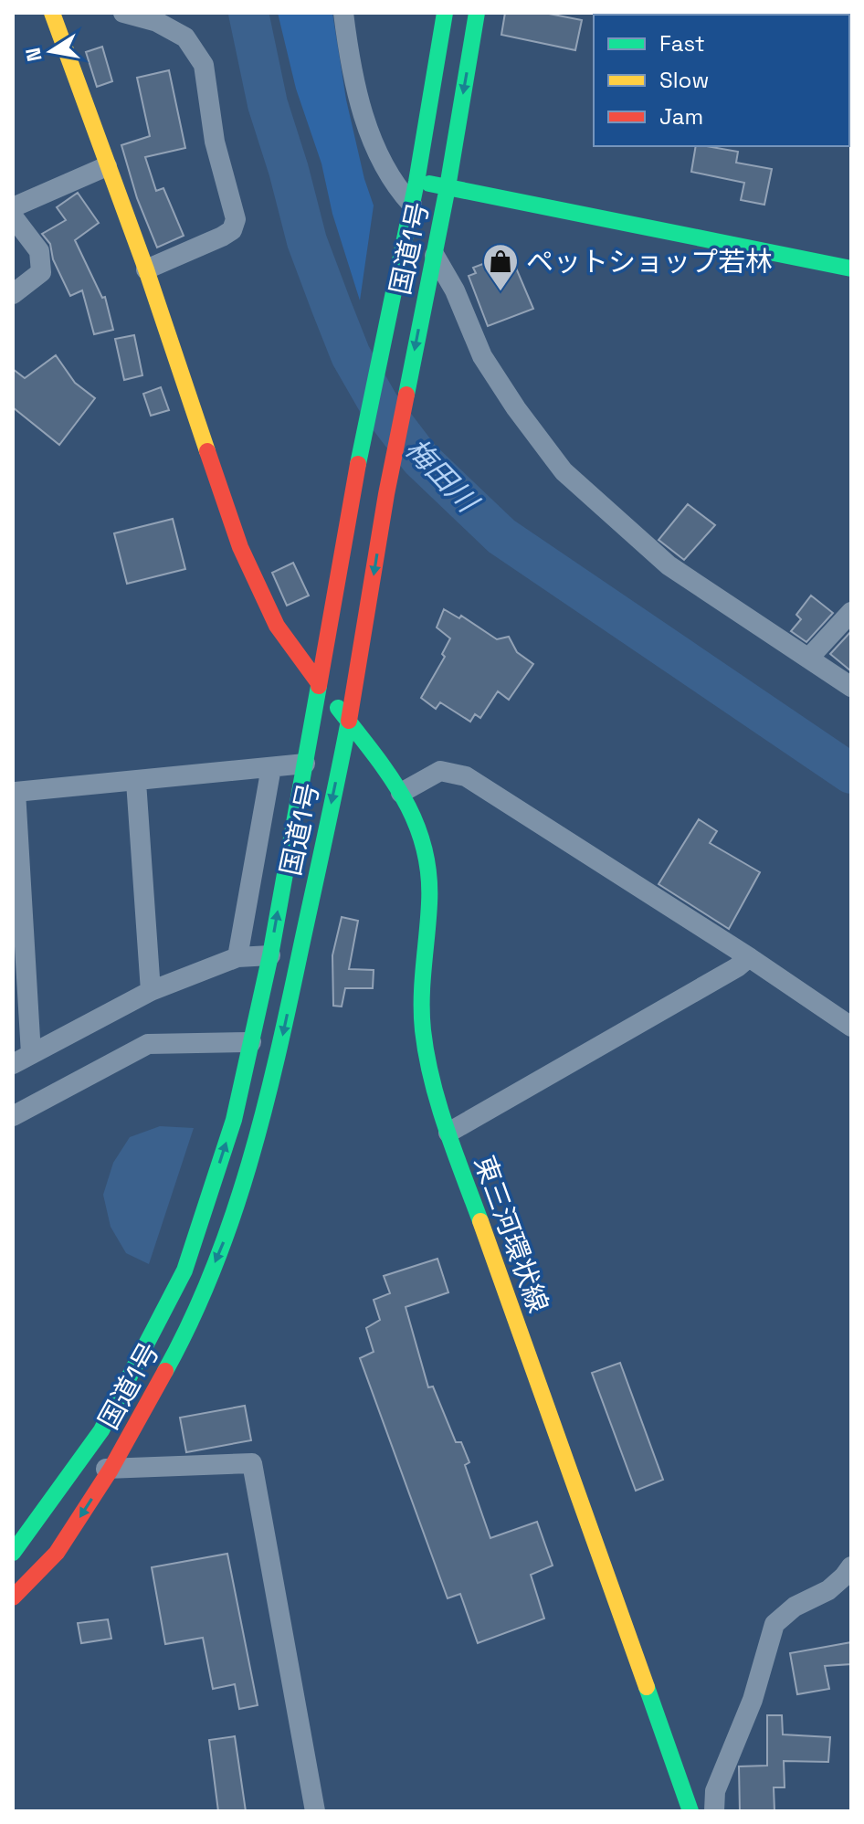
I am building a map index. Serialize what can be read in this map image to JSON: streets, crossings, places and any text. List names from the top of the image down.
{
  "streets": {
    "main road": ["国道1号", "東三河環状線"]
  },
  "crossings": [
    ["国道1号", "東三河環状線"]
  ],
  "water": ["梅田川"],
  "places": {
    "shop": ["ペットショップ若林"]
  },
  "legend": ["Fast", "Slow", "Jam"],
  "north": "left"
}
